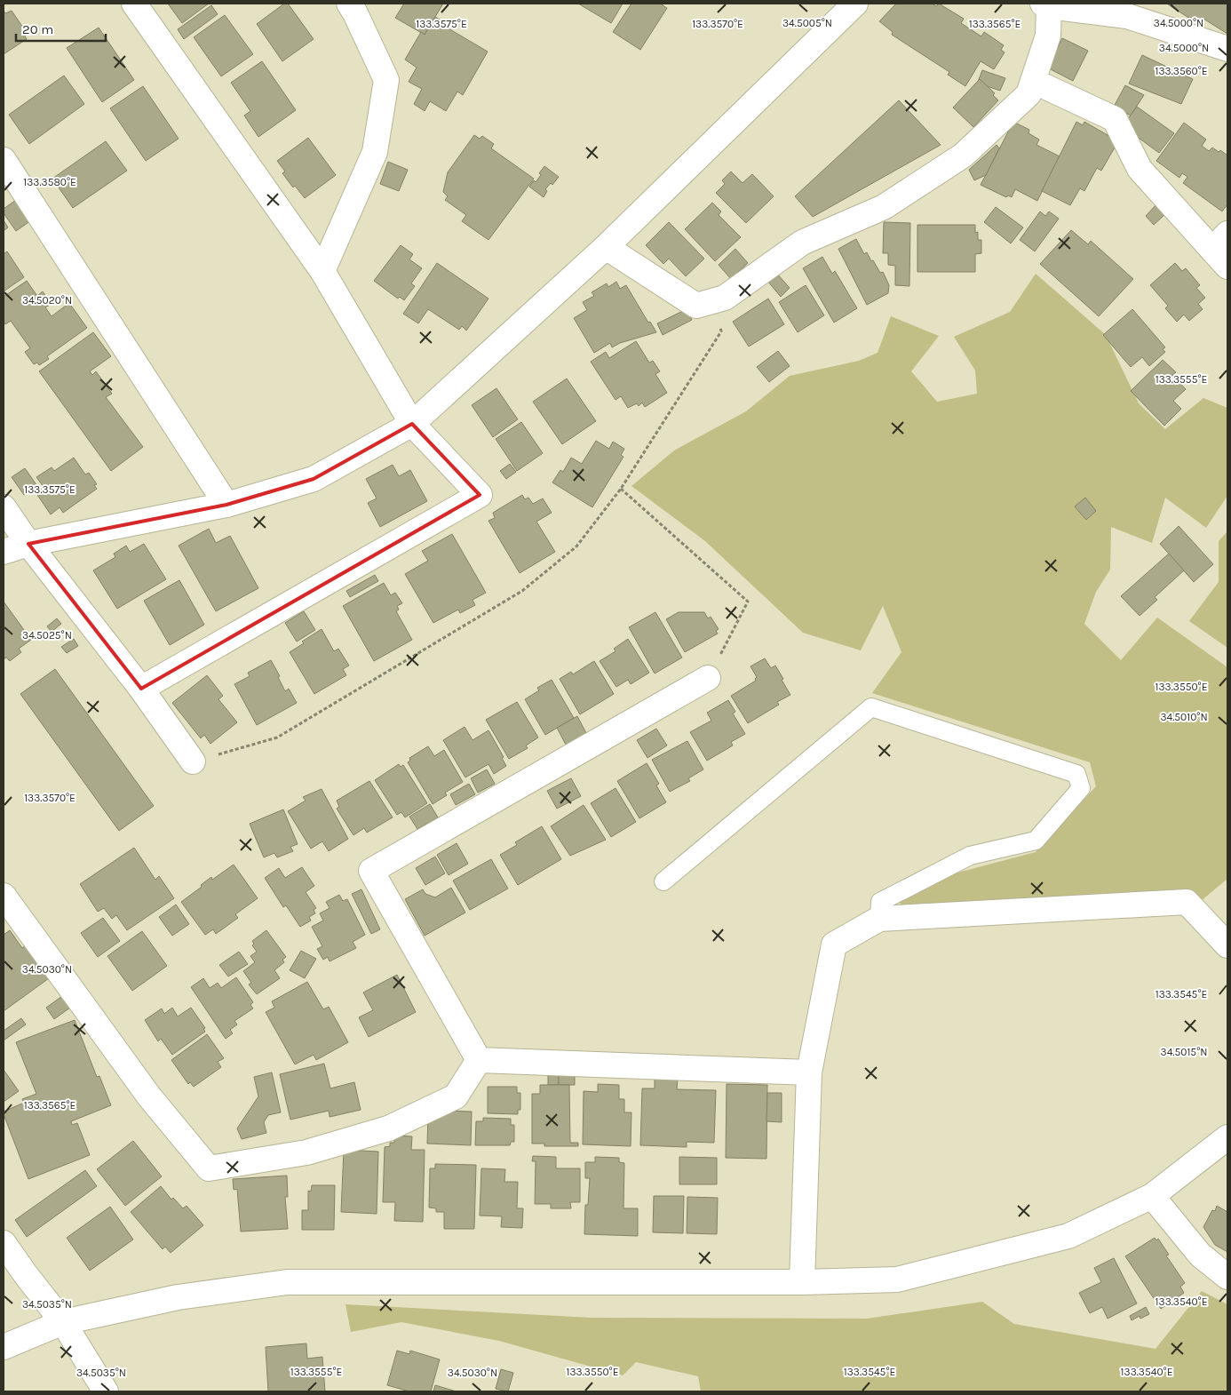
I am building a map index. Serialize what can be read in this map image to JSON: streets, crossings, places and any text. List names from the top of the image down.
{
  "scale_bar": "20 m",
  "coordinates": [
    "34.5000°N",
    "34.5005°N",
    "133.3575°E",
    "133.3570°E",
    "133.3565°E",
    "133.3560°E",
    "133.3580°E",
    "34.5020°N",
    "133.3555°E",
    "34.5025°N",
    "133.3550°E",
    "34.5010°N",
    "34.5030°N",
    "133.3545°E",
    "34.5015°N",
    "133.3540°E",
    "34.5035°N"
  ]
}
